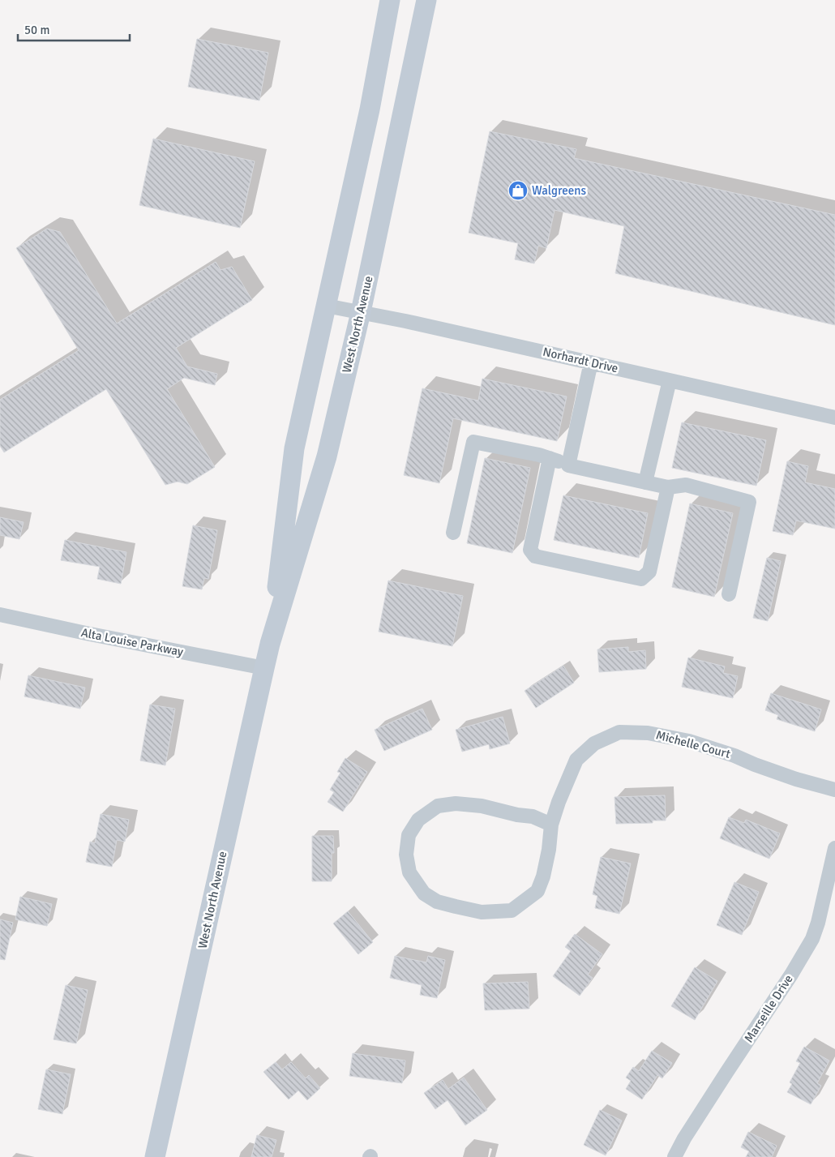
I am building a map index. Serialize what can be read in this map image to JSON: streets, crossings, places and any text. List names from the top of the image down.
{
  "streets": {
    "main road": ["West North Avenue"],
    "street": [
      "Norhardt Drive",
      "Alta Louise Parkway",
      "Michelle Court",
      "Marseille Drive"
    ]
  },
  "crossings": [
    ["West North Avenue", "Norhardt Drive"],
    ["West North Avenue", "Alta Louise Parkway"]
  ],
  "places": {
    "shop": ["Walgreens"]
  },
  "scale_bar": "50 m"
}
